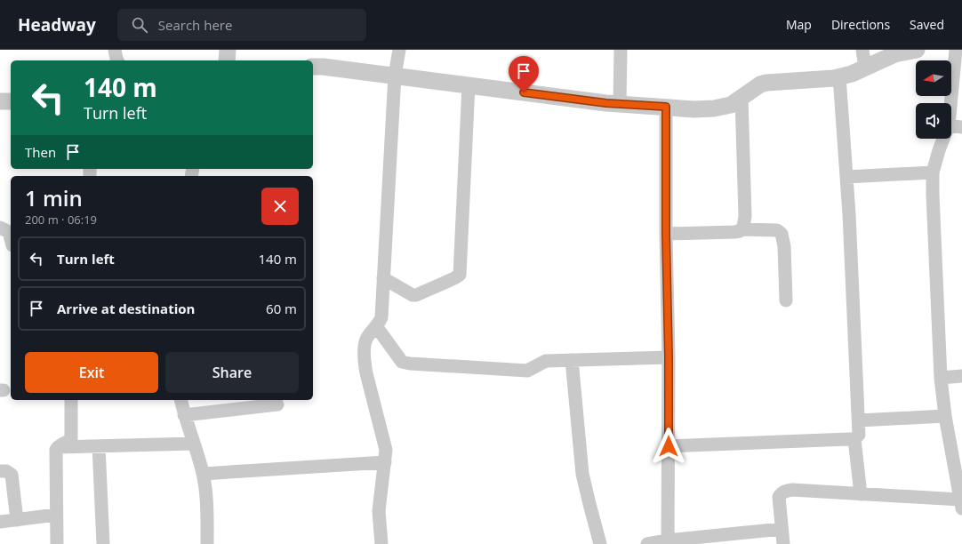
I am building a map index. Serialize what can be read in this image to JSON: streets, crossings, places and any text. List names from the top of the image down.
{
  "north": "left",
  "page": {
    "header": "Headway",
    "search": "Search here",
    "nav": ["Map", "Directions", "Saved"],
    "turn": ["140 m", "Turn left"],
    "then": "Then",
    "heading": ["1 min", "200 m · 06:19"],
    "list": [
      {
        "name": "Turn left",
        "value": "140 m"
      },
      {
        "name": "Arrive at destination",
        "value": "60 m"
      }
    ],
    "buttons": ["Exit", "Share"]
  }
}
